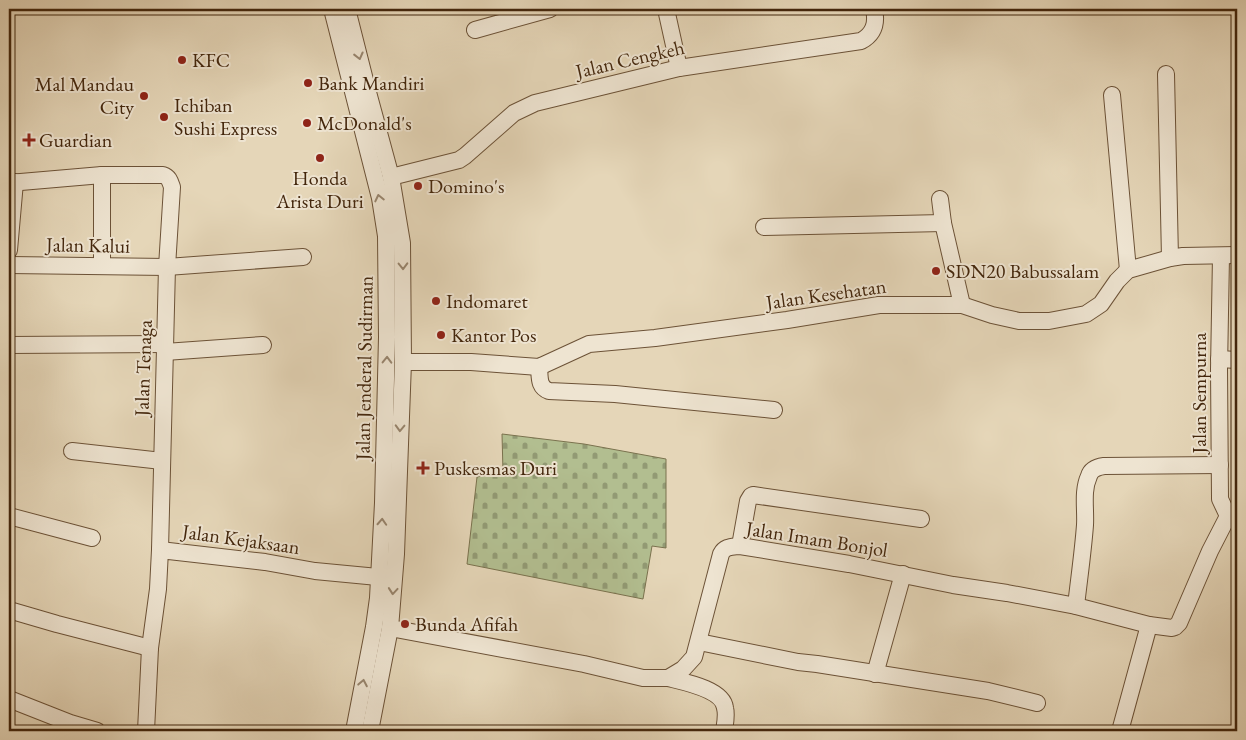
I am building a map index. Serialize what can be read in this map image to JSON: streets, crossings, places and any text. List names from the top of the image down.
{
  "streets": {
    "street": [
      "Jalan Cengkeh",
      "Jalan Kalui",
      "Jalan Kesehatan",
      "Jalan Tenaga",
      "Jalan Jenderal Sudirman",
      "Jalan Sempurna",
      "Jalan Kejaksaan",
      "Jalan Imam Bonjol"
    ]
  },
  "crossings": [
    ["Jalan Cengkeh", "Jalan Jenderal Sudirman"],
    ["Jalan Kalui", "Jalan Tenaga"],
    ["Jalan Kesehatan", "Jalan Jenderal Sudirman"],
    ["Jalan Tenaga", "Jalan Kejaksaan"],
    ["Jalan Jenderal Sudirman", "Jalan Kejaksaan"],
    ["Jalan Sempurna", "Jalan Imam Bonjol"]
  ],
  "places": {
    "other": [
      "KFC",
      "Bank Mandiri",
      "Mal Mandau City",
      "Ichiban Sushi Express",
      "McDonald's",
      "Honda Arista Duri",
      "Domino's",
      "SDN20 Babussalam",
      "Indomaret",
      "Kantor Pos",
      "Bunda Afifah"
    ],
    "health": ["Guardian", "Puskesmas Duri"]
  }
}
